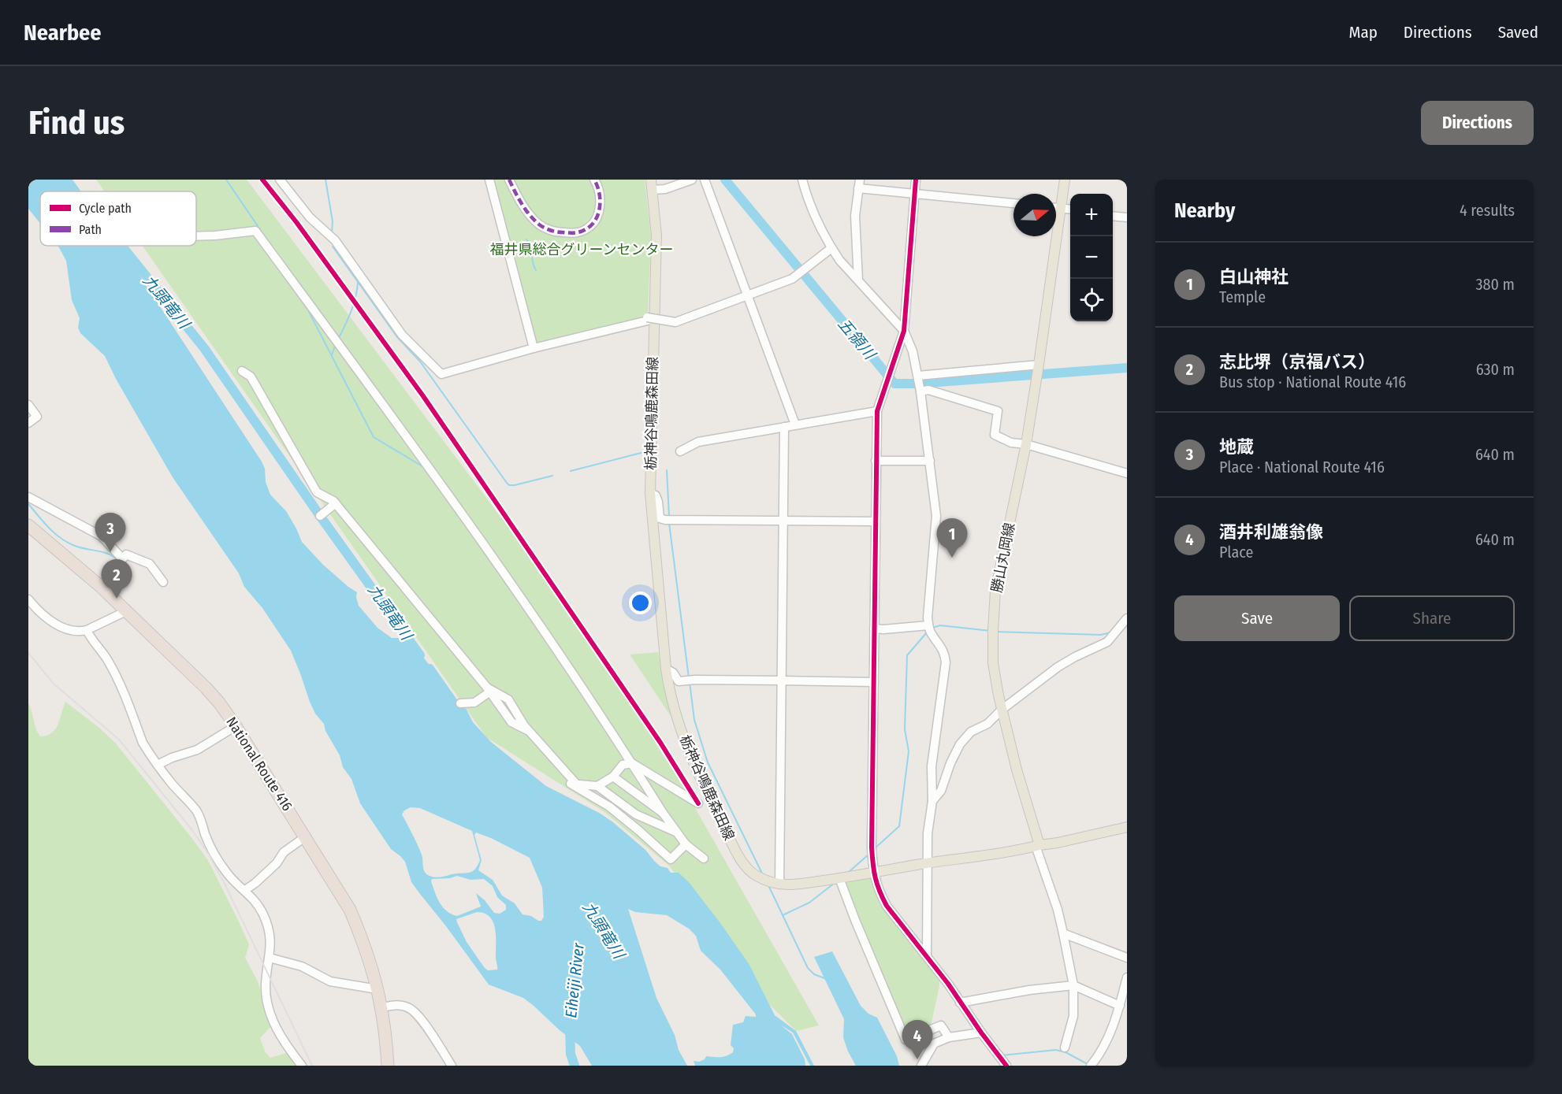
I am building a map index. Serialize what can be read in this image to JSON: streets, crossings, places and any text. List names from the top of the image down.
{
  "streets": {
    "highway": ["National Route 416"],
    "main road": ["栃神谷鳴鹿森田線", "勝山丸岡線"]
  },
  "crossings": [
    ["栃神谷鳴鹿森田線", "勝山丸岡線"]
  ],
  "water": ["九頭竜川", "五領川", "Eiheiji River"],
  "parks": ["福井県総合グリーンセンター"],
  "legend": ["Cycle path", "Path"],
  "north": "right",
  "page": {
    "header": "Nearbee",
    "nav": ["Map", "Directions", "Saved"],
    "buttons": [
      "Directions",
      ["Save", "Share"]
    ],
    "title": "Find us",
    "heading": ["Nearby", "4 results"],
    "map_buttons": ["+", "−"],
    "list": [
      {
        "mark": "1",
        "name": "白山神社",
        "note": "Temple",
        "value": "380 m"
      },
      {
        "mark": "2",
        "name": "志比堺（京福バス）",
        "note": "Bus stop · National Route 416",
        "value": "630 m"
      },
      {
        "mark": "3",
        "name": "地蔵",
        "note": "Place · National Route 416",
        "value": "640 m"
      },
      {
        "mark": "4",
        "name": "酒井利雄翁像",
        "note": "Place",
        "value": "640 m"
      }
    ],
    "pins": [
      "3",
      "1",
      "2",
      "4"
    ]
  }
}
